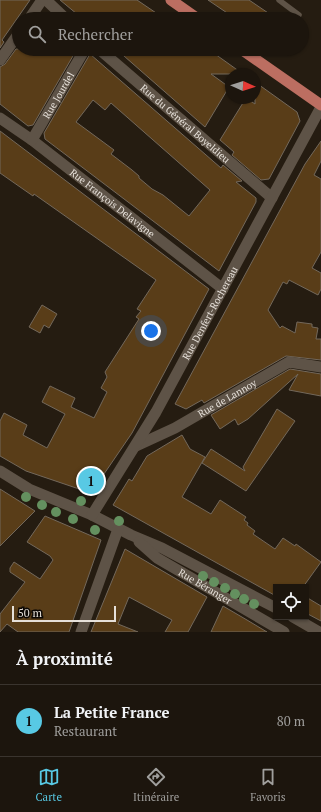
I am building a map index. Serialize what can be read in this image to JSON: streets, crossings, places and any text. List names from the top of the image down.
{
  "streets": {
    "street": [
      "Rue Jourdel",
      "Rue du Général Boyeldieu",
      "Rue François Delavigne",
      "Rue Denfert-Rochereau",
      "Rue de Lannoy",
      "Rue Béranger"
    ]
  },
  "crossings": [
    ["Rue Jourdel", "Rue François Delavigne"],
    ["Rue du Général Boyeldieu", "Rue Denfert-Rochereau"],
    ["Rue François Delavigne", "Rue Denfert-Rochereau"],
    ["Rue Denfert-Rochereau", "Rue de Lannoy"],
    ["Rue Denfert-Rochereau", "Rue Béranger"]
  ],
  "scale_bar": "50 m",
  "north": "right",
  "page": {
    "search": "Rechercher",
    "pins": "1",
    "scale": "50 m",
    "heading": "À proximité",
    "list": [
      {
        "mark": "1",
        "name": "La Petite France",
        "note": "Restaurant",
        "value": "80 m"
      }
    ],
    "nav": ["Carte", "Itinéraire", "Favoris"]
  }
}
